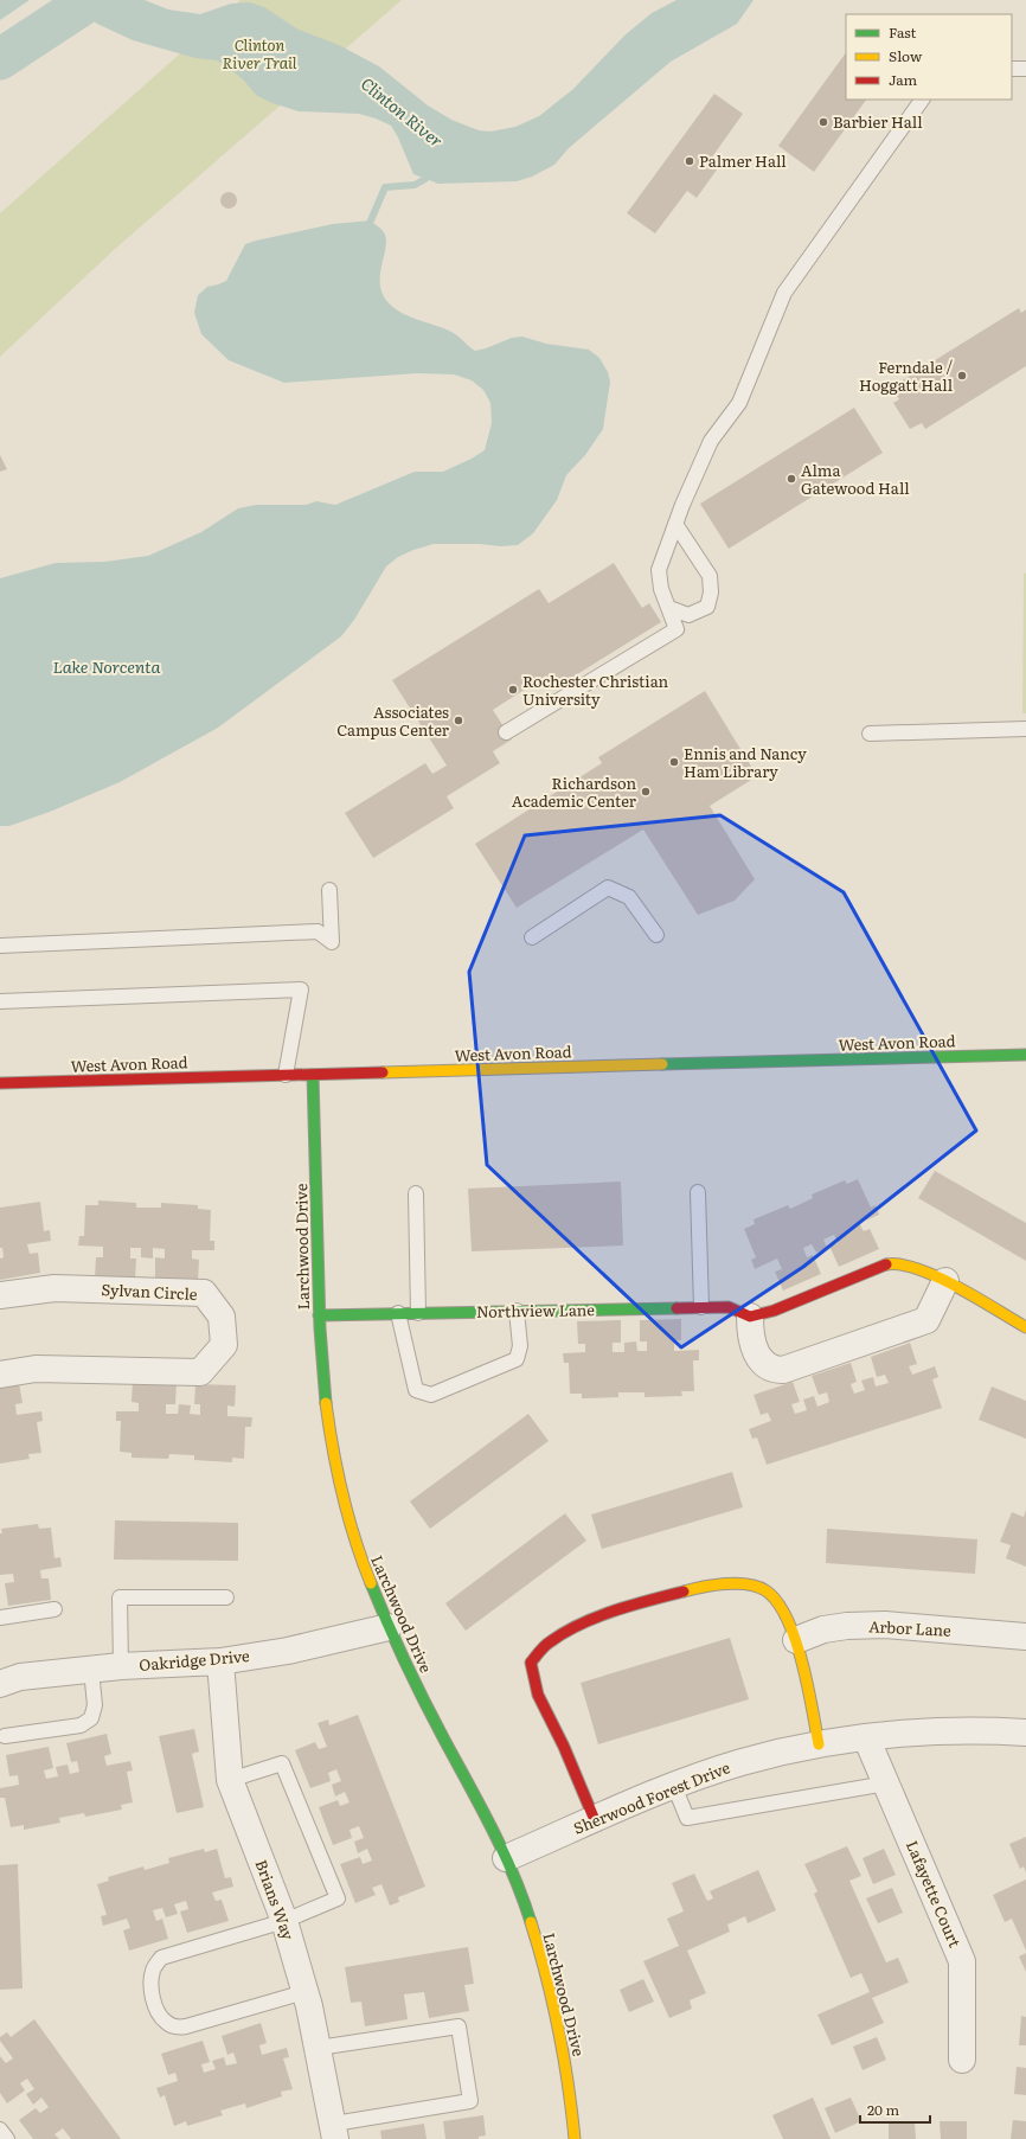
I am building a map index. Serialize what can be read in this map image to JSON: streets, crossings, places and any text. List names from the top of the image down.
{
  "streets": {
    "street": [
      "West Avon Road",
      "Larchwood Drive",
      "Sylvan Circle",
      "Northview Lane",
      "Arbor Lane",
      "Oakridge Drive",
      "Sherwood Forest Drive",
      "Lafayette Court",
      "Brians Way"
    ]
  },
  "crossings": [
    ["West Avon Road", "Larchwood Drive"],
    ["Larchwood Drive", "Northview Lane"],
    ["Larchwood Drive", "Oakridge Drive"],
    ["Larchwood Drive", "Sherwood Forest Drive"],
    ["Oakridge Drive", "Brians Way"],
    ["Sherwood Forest Drive", "Lafayette Court"]
  ],
  "water": ["Clinton River", "Lake Norcenta"],
  "parks": ["Clinton River Trail"],
  "places": [
    "Barbier Hall",
    "Palmer Hall",
    "Ferndale / Hoggatt Hall",
    "Alma Gatewood Hall",
    "Rochester Christian University",
    "Associates Campus Center",
    "Ennis and Nancy Ham Library",
    "Richardson Academic Center"
  ],
  "legend": ["Fast", "Slow", "Jam"],
  "scale_bar": "20 m"
}
